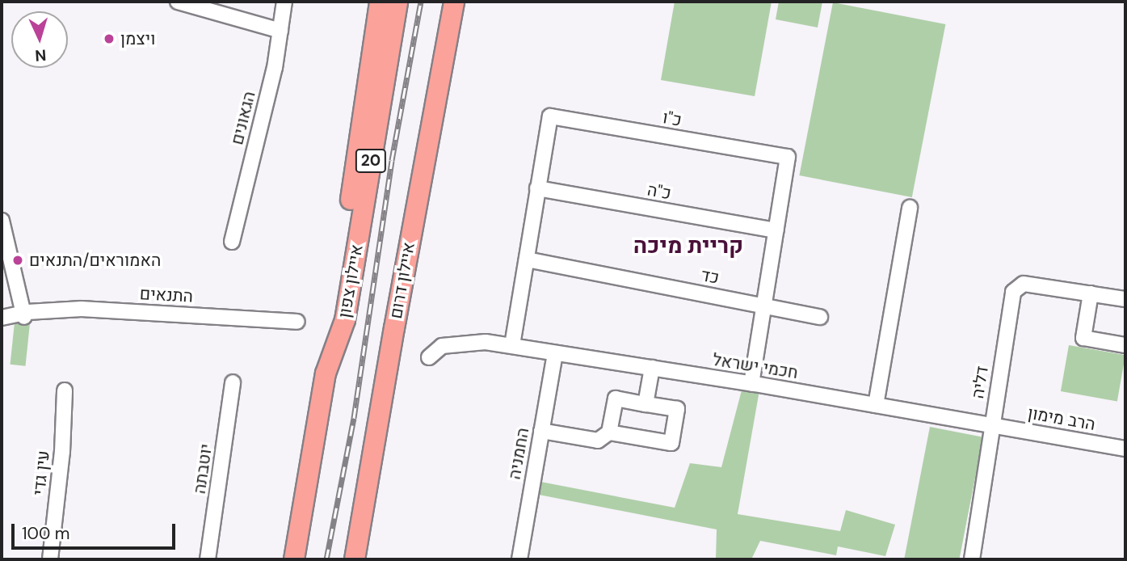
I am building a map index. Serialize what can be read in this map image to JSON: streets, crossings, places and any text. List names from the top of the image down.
{
  "streets": {
    "highway": ["20", "איילון דרום", "איילון צפון"],
    "street": [
      "הגאונים",
      "כ\"ו",
      "כ\"ה",
      "כד",
      "התנאים",
      "חכמי ישראל",
      "דליה",
      "הרב מימון",
      "החמניה",
      "יוטבתה",
      "עין גדי"
    ]
  },
  "crossings": [
    ["כ\"ו", "כ\"ה"],
    ["חכמי ישראל", "דליה"],
    ["חכמי ישראל", "הרב מימון"],
    ["חכמי ישראל", "החמניה"],
    ["דליה", "הרב מימון"]
  ],
  "districts": ["קריית מיכה"],
  "places": ["ויצמן", "האמוראים/התנאים"],
  "scale_bar": "100 m",
  "north": "bottom"
}
